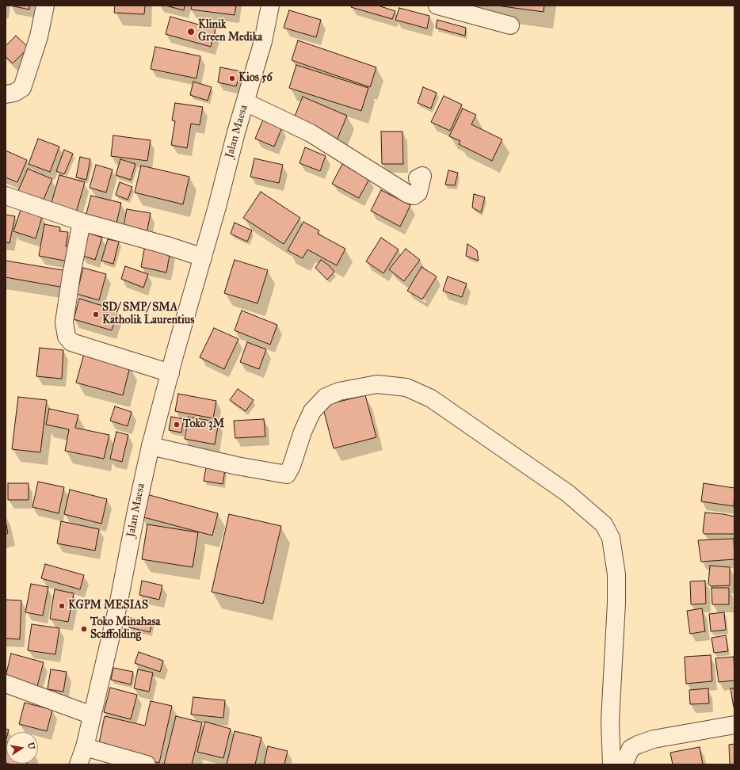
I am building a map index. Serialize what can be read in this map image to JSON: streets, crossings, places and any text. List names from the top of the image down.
{
  "streets": {
    "street": ["Jalan Maesa"]
  },
  "places": [
    "Klinik Green Medika",
    "Kios 56",
    "SD/ SMP/ SMA Katholik Laurentius",
    "Toko 3M",
    "KGPM MESIAS",
    "Toko Minahasa Scaffolding"
  ],
  "north": "right"
}
